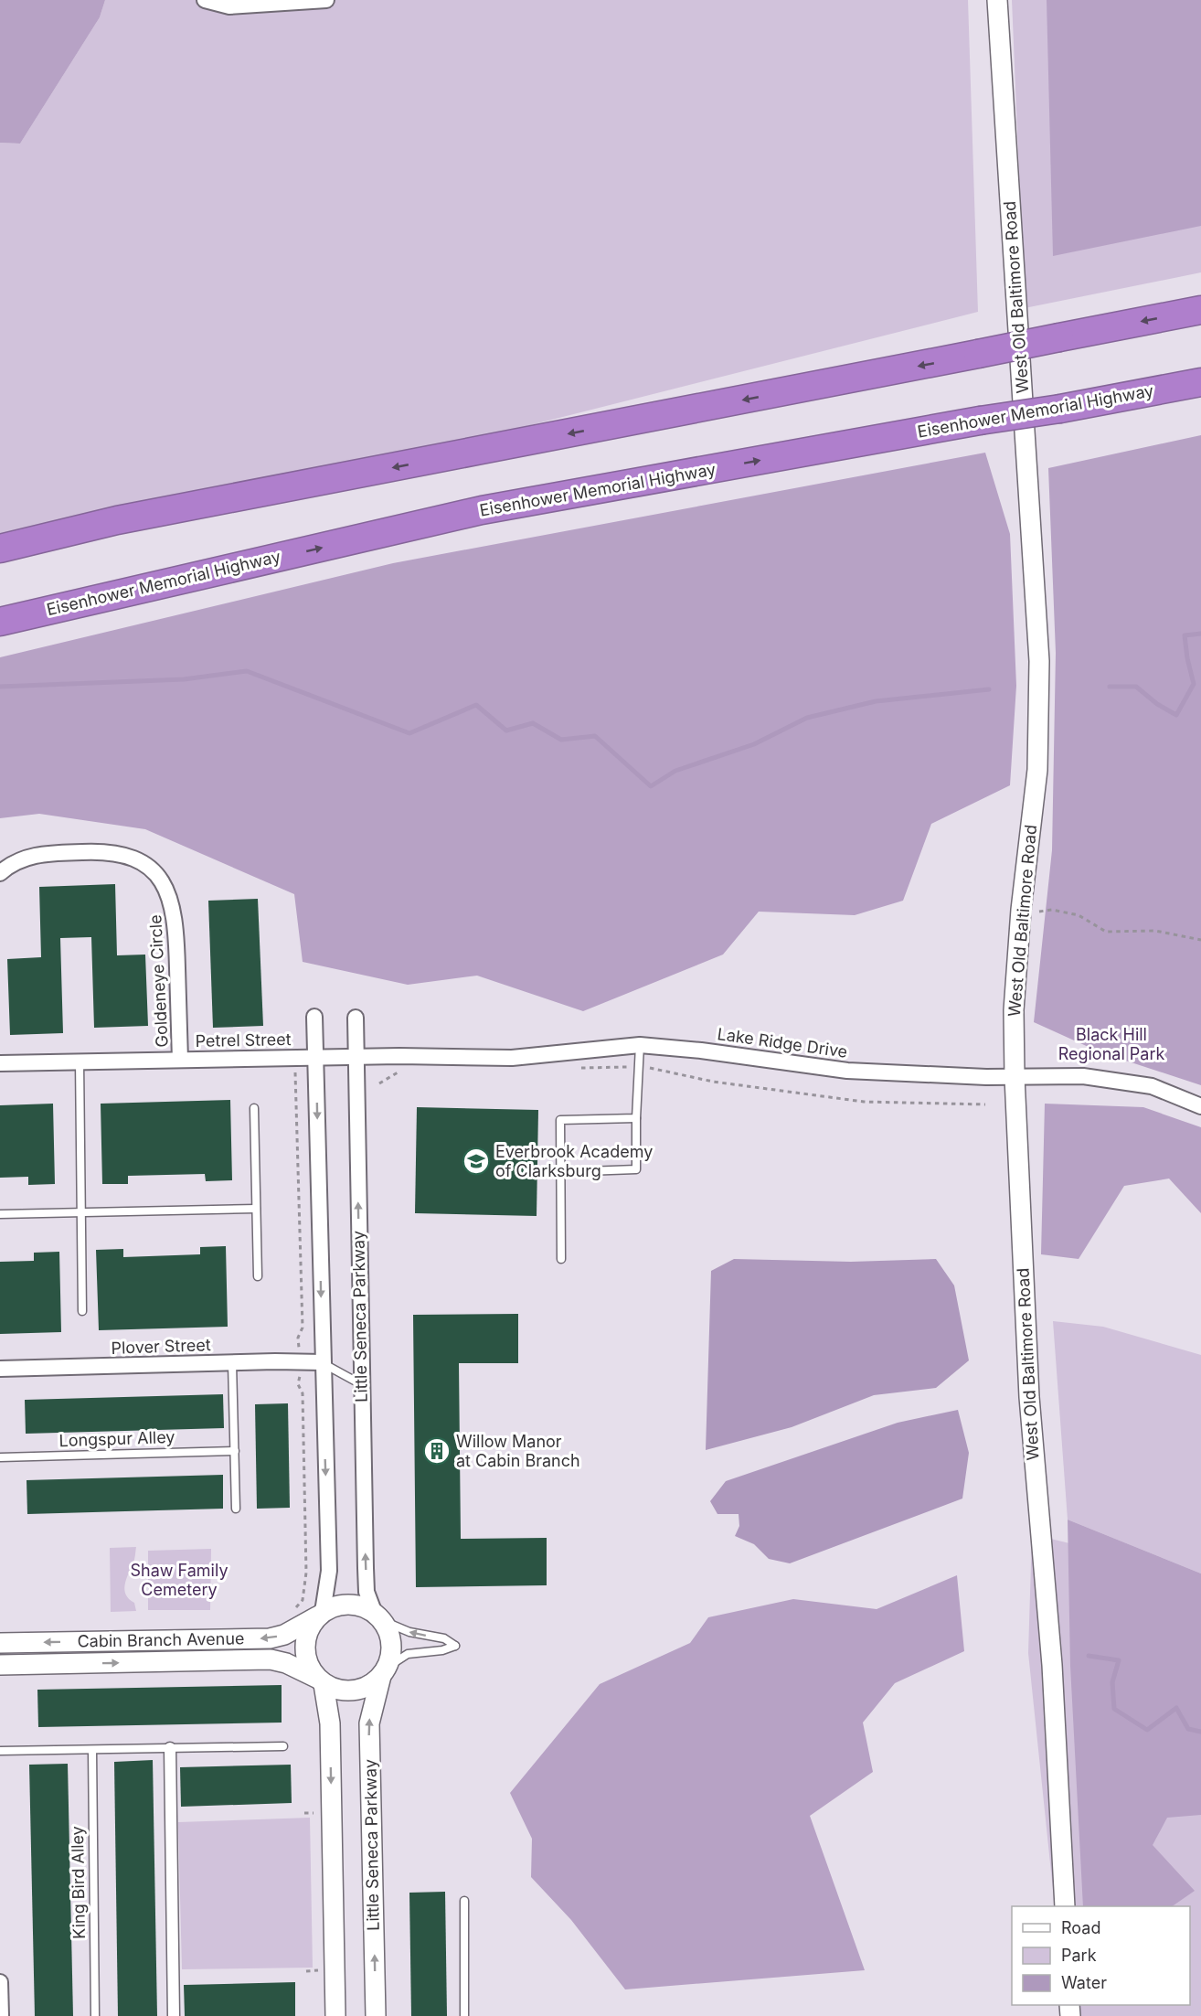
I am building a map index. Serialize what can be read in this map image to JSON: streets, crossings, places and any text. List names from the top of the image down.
{
  "streets": {
    "highway": ["Eisenhower Memorial Highway"],
    "street": [
      "West Old Baltimore Road",
      "Goldeneye Circle",
      "Petrel Street",
      "Lake Ridge Drive",
      "Little Seneca Parkway",
      "Plover Street",
      "Cabin Branch Avenue"
    ],
    "lane": ["Longspur Alley", "King Bird Alley"]
  },
  "crossings": [
    ["West Old Baltimore Road", "Lake Ridge Drive"],
    ["Goldeneye Circle", "Petrel Street"],
    ["Petrel Street", "Lake Ridge Drive"],
    ["Petrel Street", "Little Seneca Parkway"],
    ["Lake Ridge Drive", "Little Seneca Parkway"],
    ["Little Seneca Parkway", "Cabin Branch Avenue"]
  ],
  "parks": ["Black Hill Regional Park", "Shaw Family Cemetery"],
  "places": {
    "school or university": ["Everbrook Academy of Clarksburg"],
    "building": ["Willow Manor at Cabin Branch"]
  },
  "legend": ["Road", "Park", "Water"]
}
